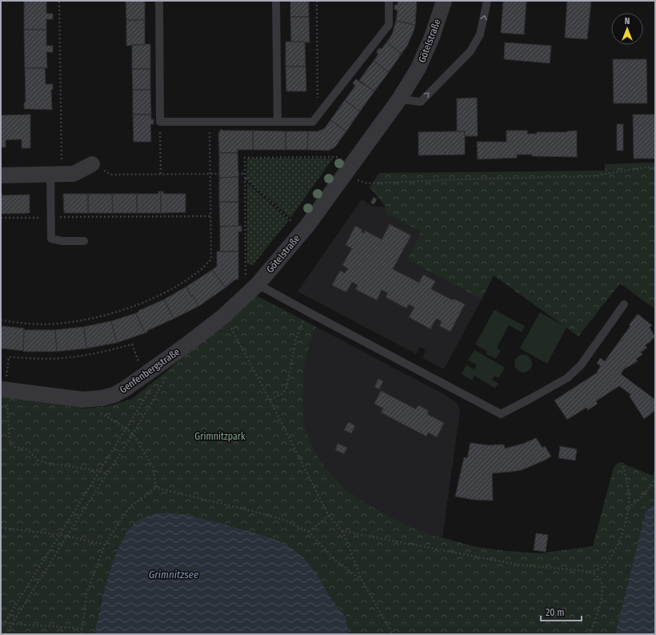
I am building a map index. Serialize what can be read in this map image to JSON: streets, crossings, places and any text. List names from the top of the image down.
{
  "streets": {
    "street": ["Götelstraße", "Genfenbergstraße"]
  },
  "crossings": [
    ["Götelstraße", "Genfenbergstraße"]
  ],
  "water": ["Grimnitzsee"],
  "parks": ["Grimnitzpark"],
  "scale_bar": "20 m",
  "north": "top"
}
